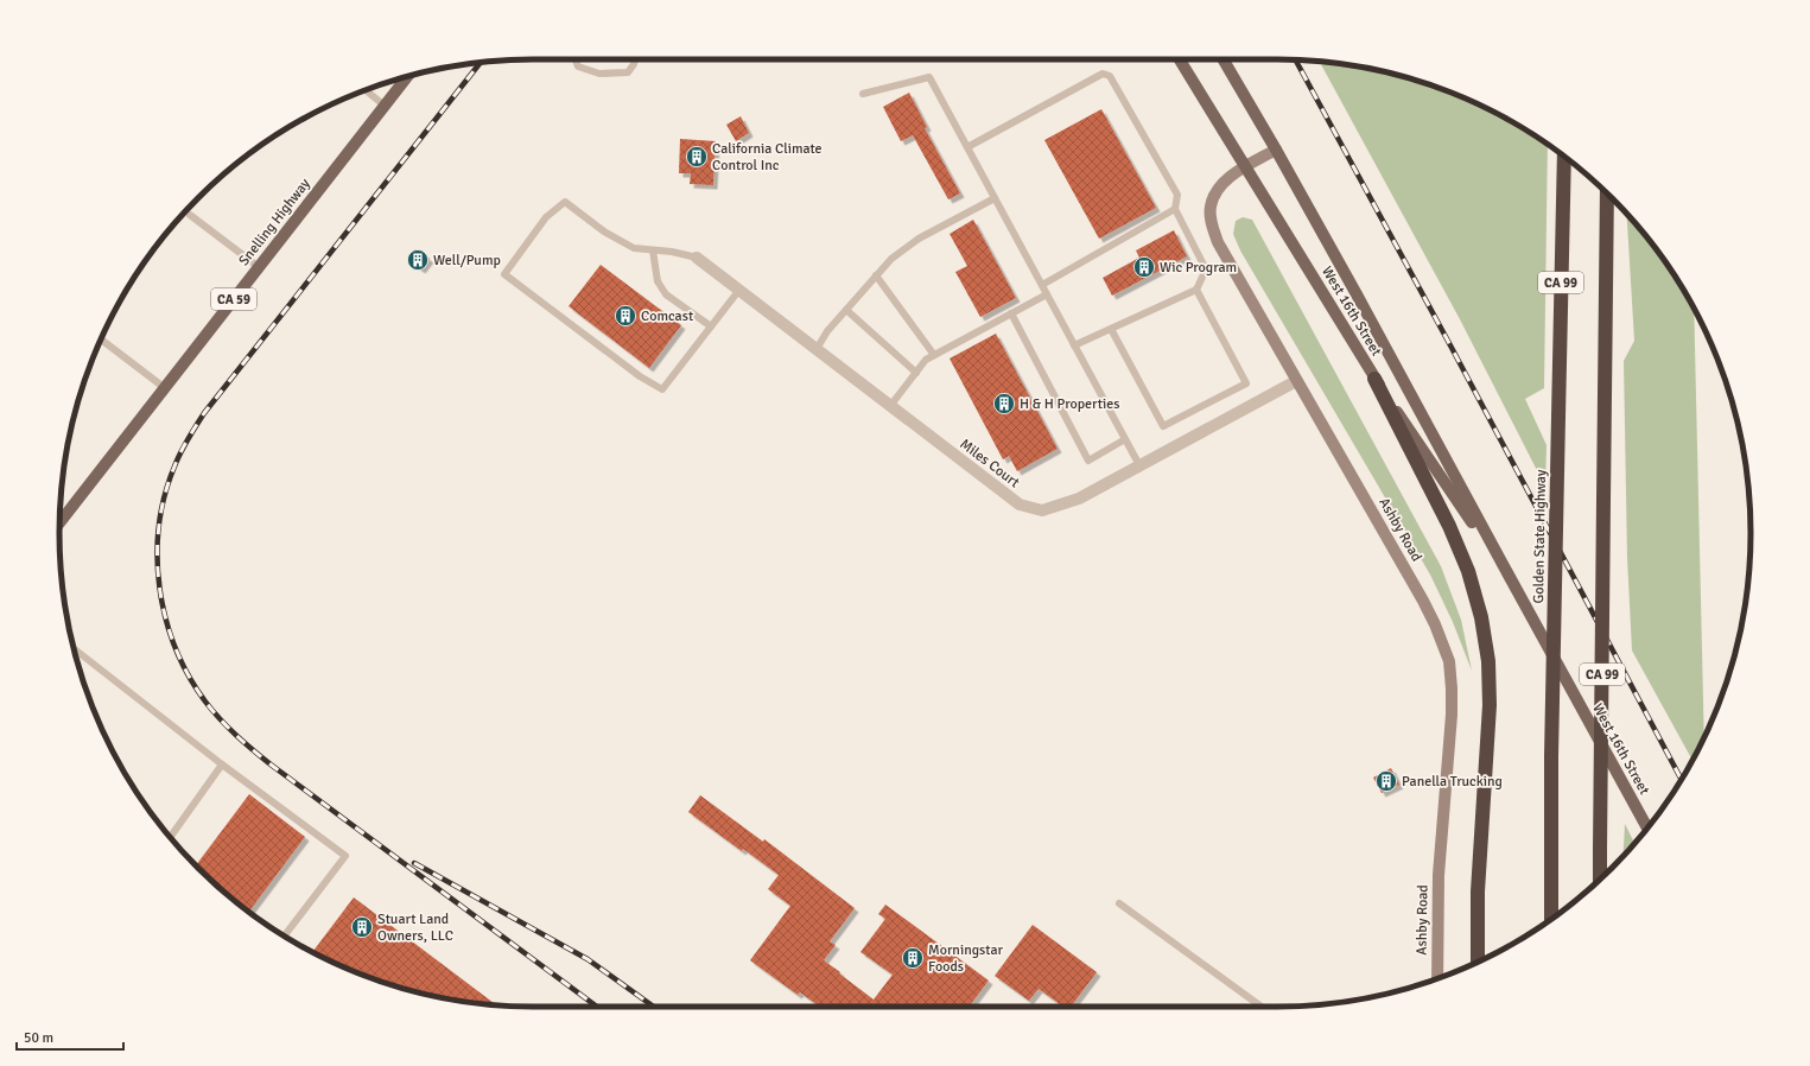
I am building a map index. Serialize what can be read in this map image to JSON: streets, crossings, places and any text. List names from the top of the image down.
{
  "streets": {
    "highway": ["CA 99", "Golden State Highway"],
    "main road": [
      "Snelling Highway",
      "CA 59",
      "West 16th Street",
      "Ashby Road"
    ],
    "street": ["Miles Court"]
  },
  "crossings": [
    ["West 16th Street", "Ashby Road"],
    ["Miles Court", "Ashby Road"]
  ],
  "places": {
    "building": [
      "California Climate Control Inc",
      "Well/Pump",
      "Wic Program",
      "Comcast",
      "H & H Properties",
      "Panella Trucking",
      "Stuart Land Owners, LLC",
      "Morningstar Foods"
    ]
  },
  "scale_bar": "50 m"
}
